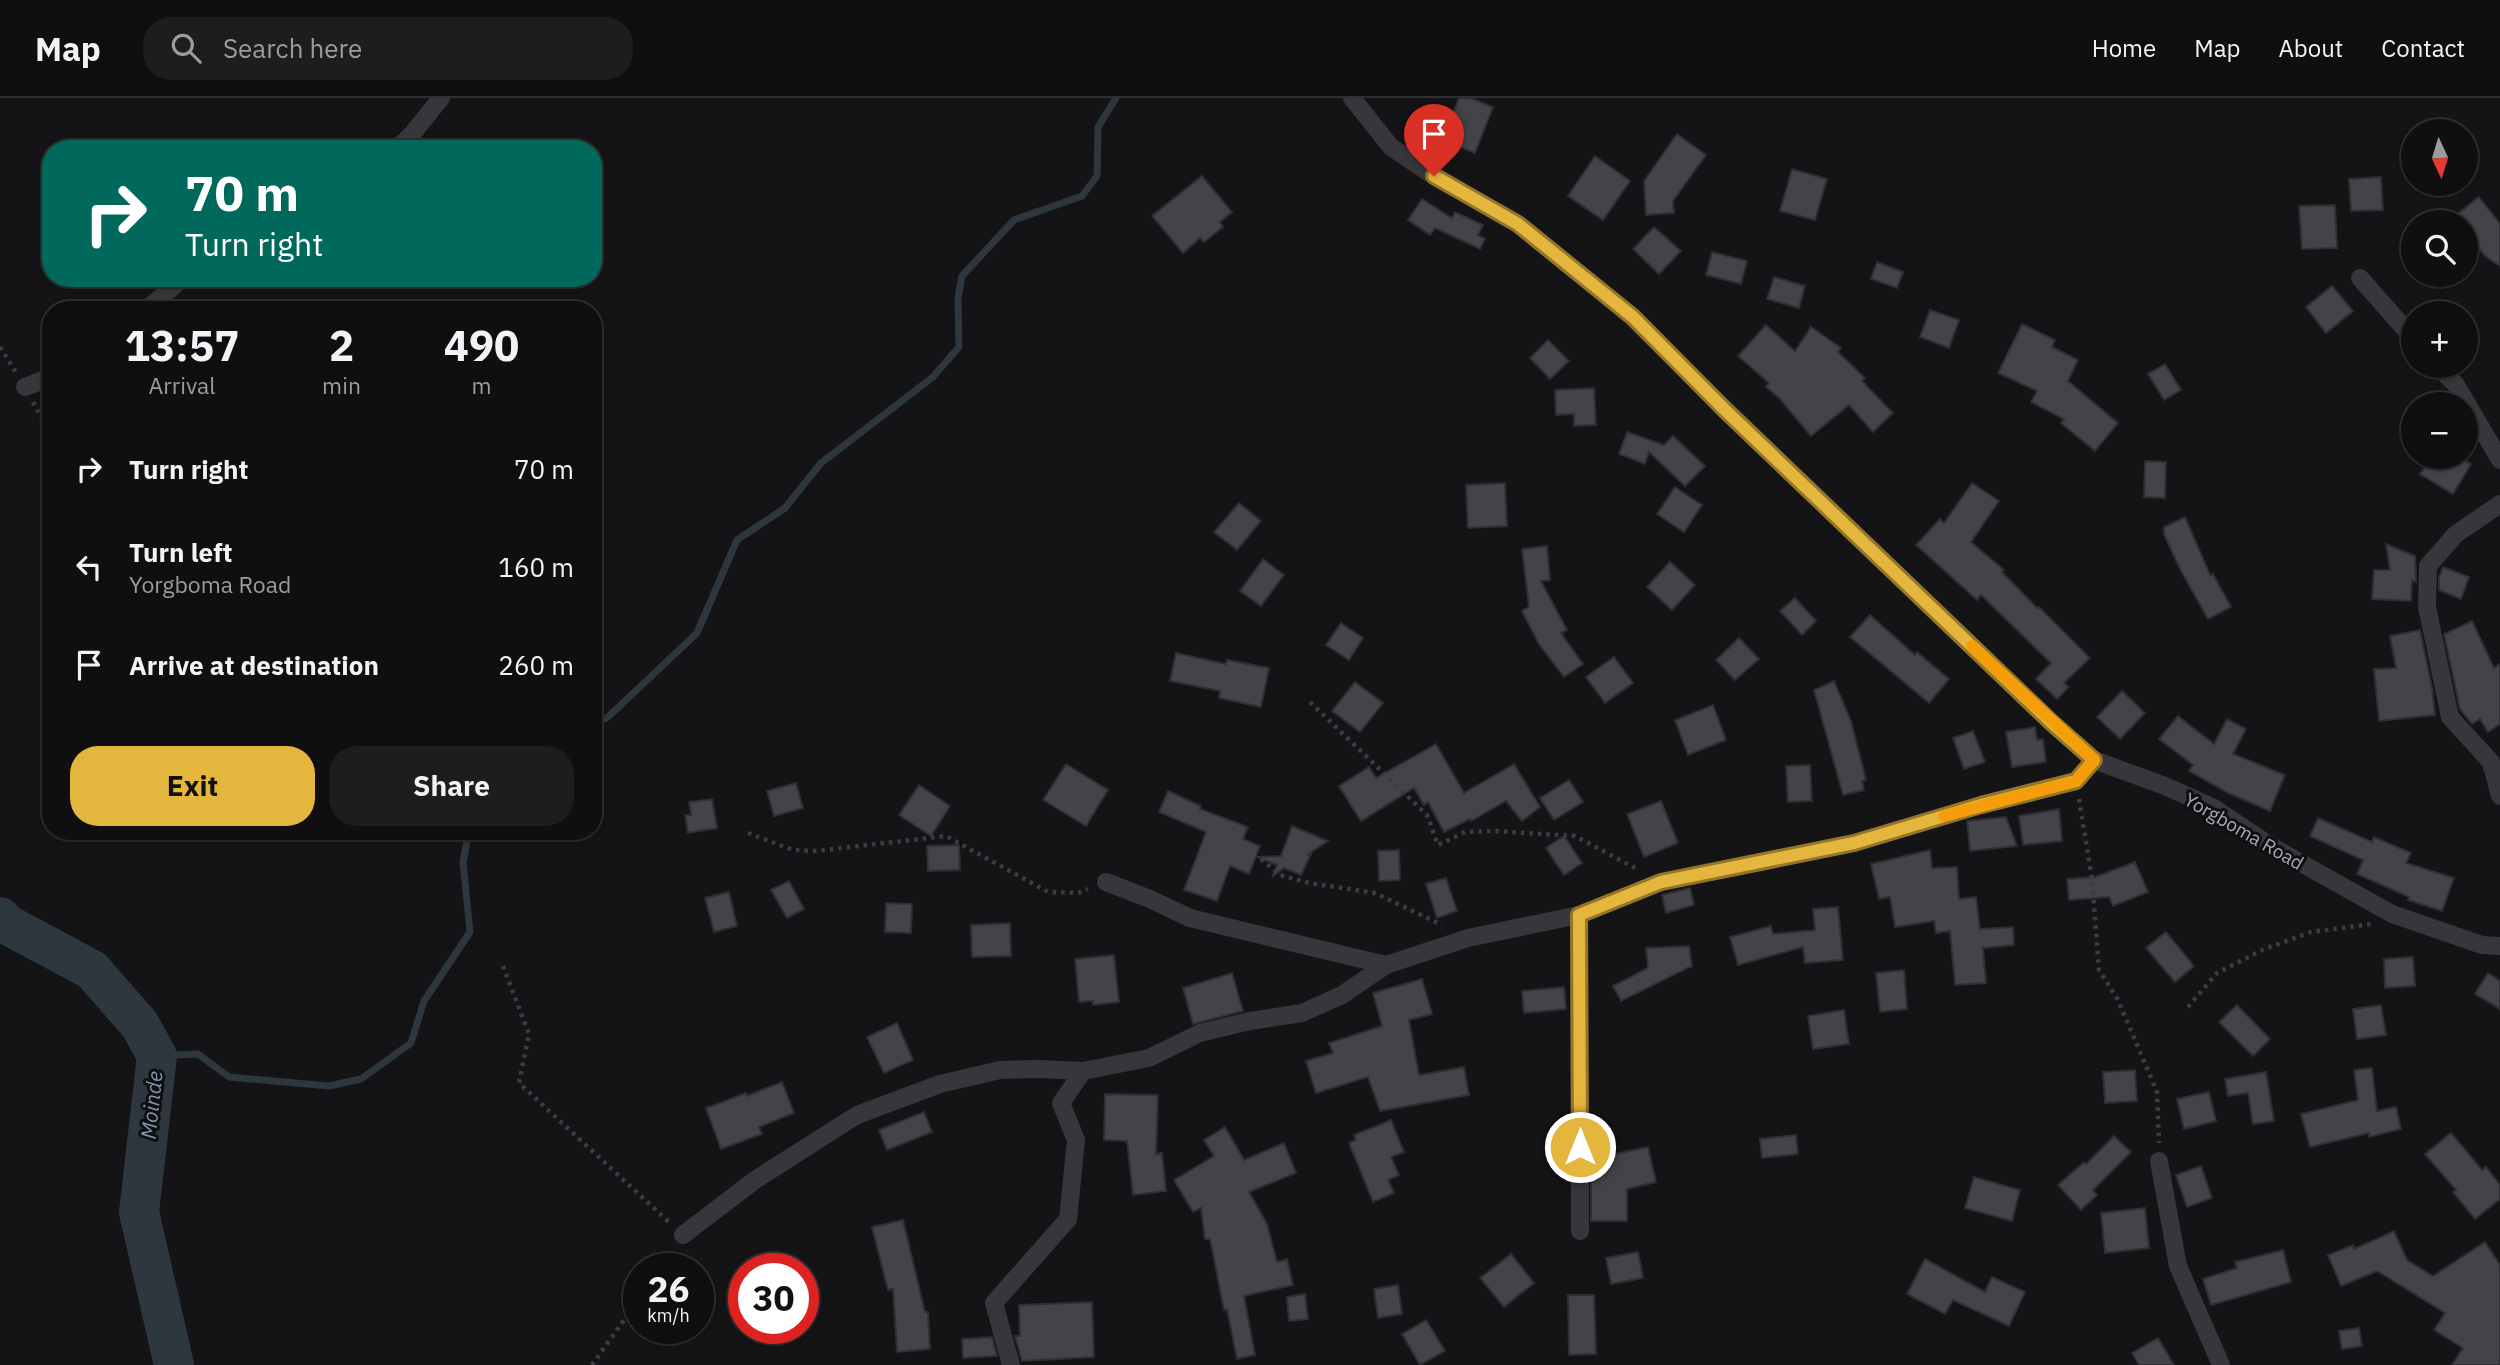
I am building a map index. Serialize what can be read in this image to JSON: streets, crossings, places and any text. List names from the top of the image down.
{
  "streets": {
    "street": ["Yorgboma Road"]
  },
  "water": ["Moinde"],
  "north": "bottom",
  "page": {
    "header": "Map",
    "search": "Search here",
    "nav": [
      "Home",
      "Map",
      "About",
      "Contact"
    ],
    "map_buttons": ["+", "−"],
    "turn": ["70 m", "Turn right"],
    "eta": [
      "13:57",
      "Arrival",
      "2",
      "min",
      "490",
      "m"
    ],
    "list": [
      {
        "name": "Turn right",
        "value": "70 m"
      },
      {
        "name": "Turn left",
        "note": "Yorgboma Road",
        "value": "160 m"
      },
      {
        "name": "Arrive at destination",
        "value": "260 m"
      }
    ],
    "buttons": ["Exit", "Share"],
    "speed": "26 km/h",
    "limit": "30"
  }
}
